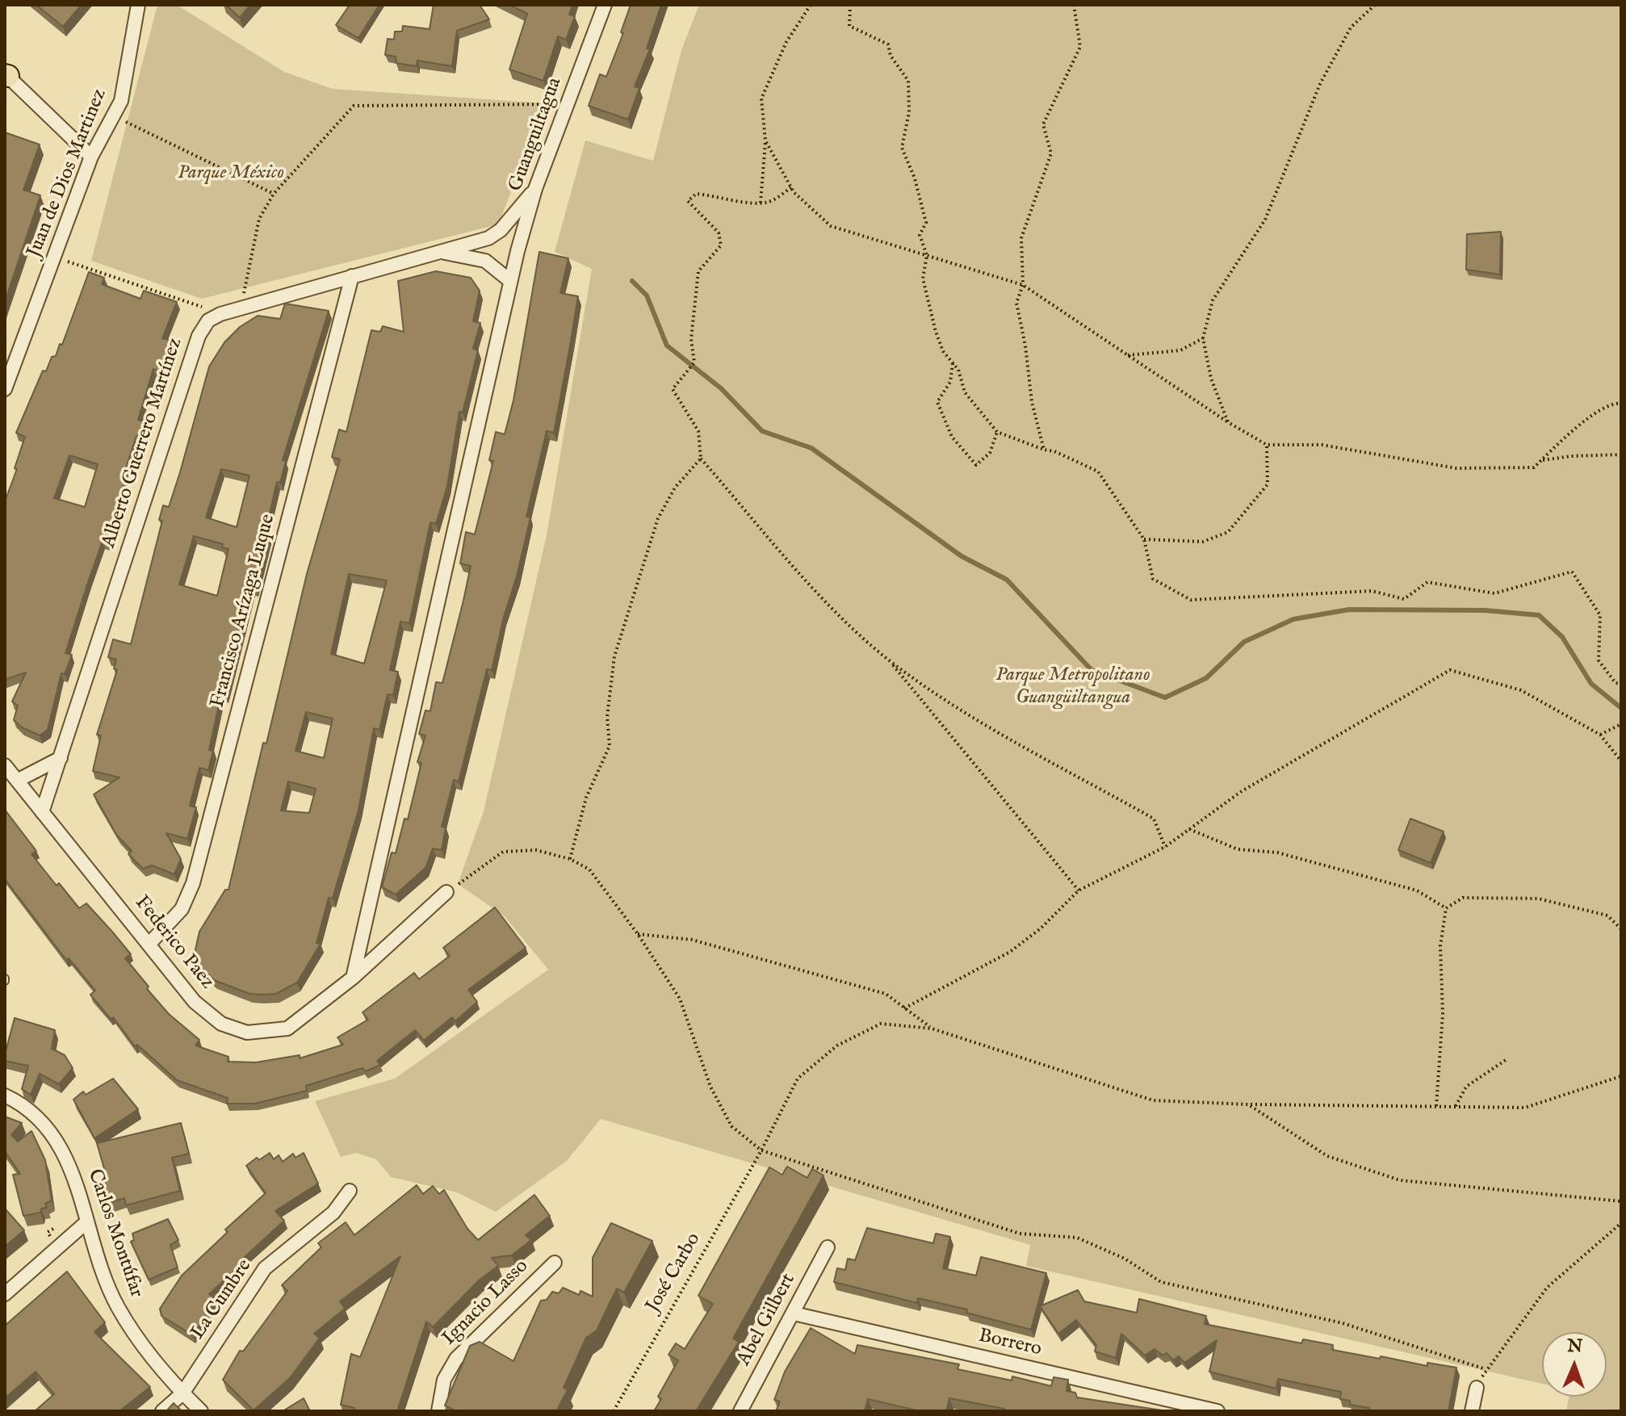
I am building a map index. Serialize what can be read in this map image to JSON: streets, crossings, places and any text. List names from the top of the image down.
{
  "streets": {
    "street": [
      "Guanguiltagua",
      "Juan de Dios Martinez",
      "Alberto Guerrero Martínez",
      "Francisco Arízaga Luque",
      "Federico Paez",
      "Carlos Montúfar",
      "La Cumbre",
      "Ignacio Lasso",
      "Abel Gilbert",
      "Borrero"
    ],
    "path": ["José Carbo"]
  },
  "crossings": [
    ["Guanguiltagua", "Alberto Guerrero Martínez"],
    ["Guanguiltagua", "Federico Paez"],
    ["Alberto Guerrero Martínez", "Francisco Arízaga Luque"],
    ["Alberto Guerrero Martínez", "Federico Paez"],
    ["Francisco Arízaga Luque", "Federico Paez"],
    ["Carlos Montúfar", "La Cumbre"],
    ["Abel Gilbert", "Borrero"]
  ],
  "parks": ["Parque México", "Parque Metropolitano Guangüiltangua"],
  "north": "top"
}
